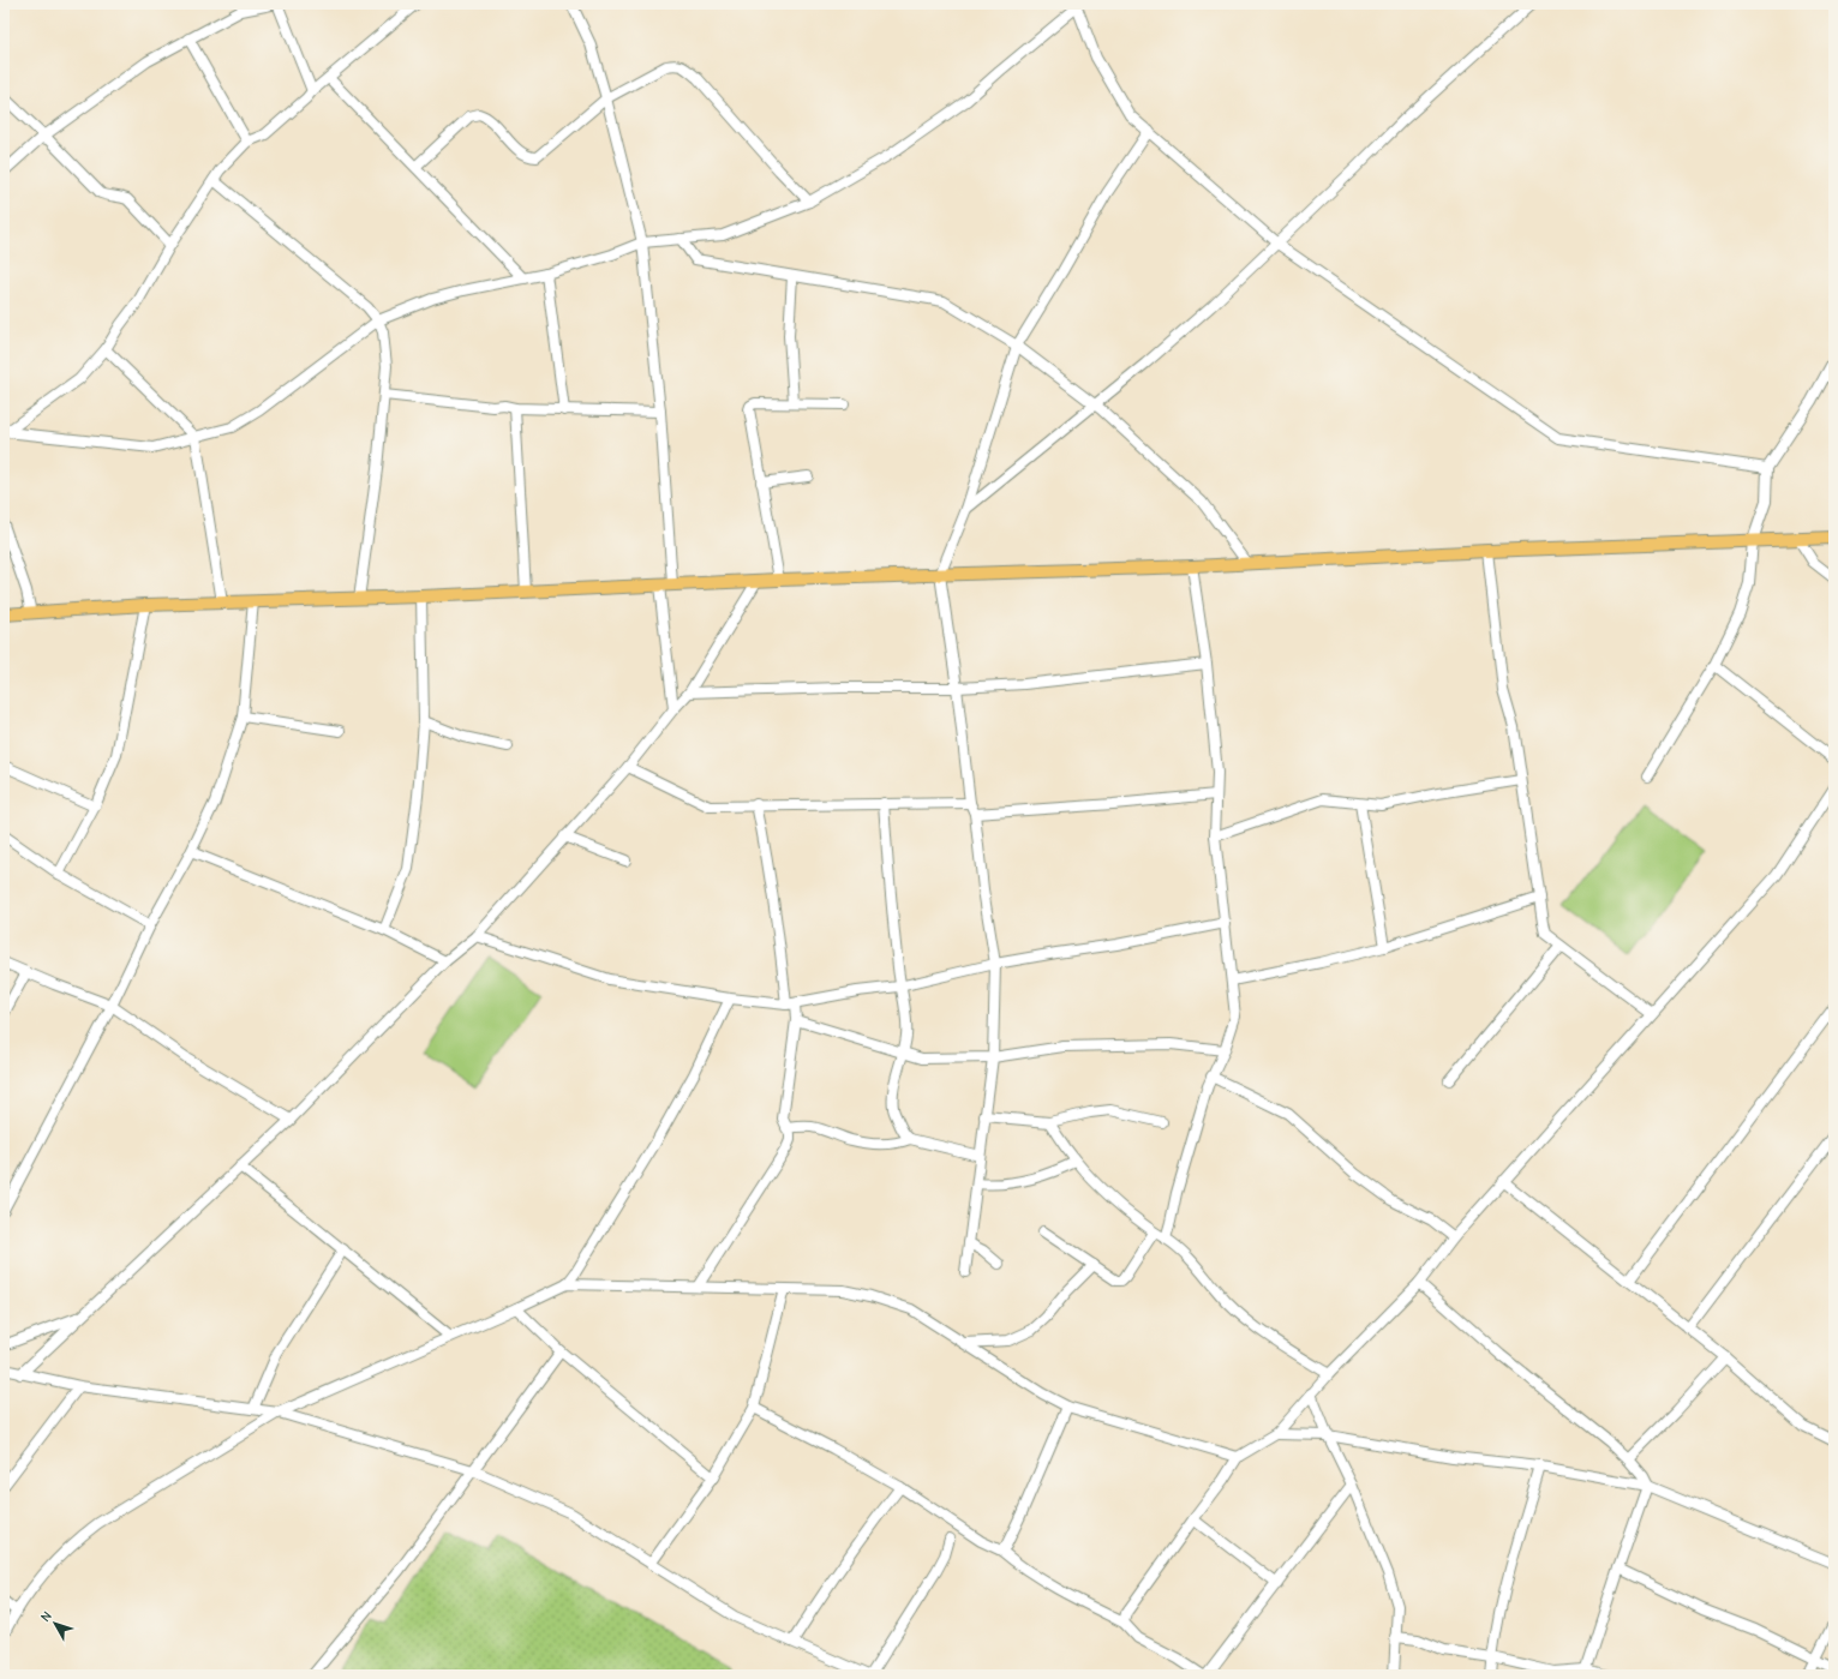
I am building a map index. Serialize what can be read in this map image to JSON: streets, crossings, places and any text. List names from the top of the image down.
{
  "north": "top left"
}
